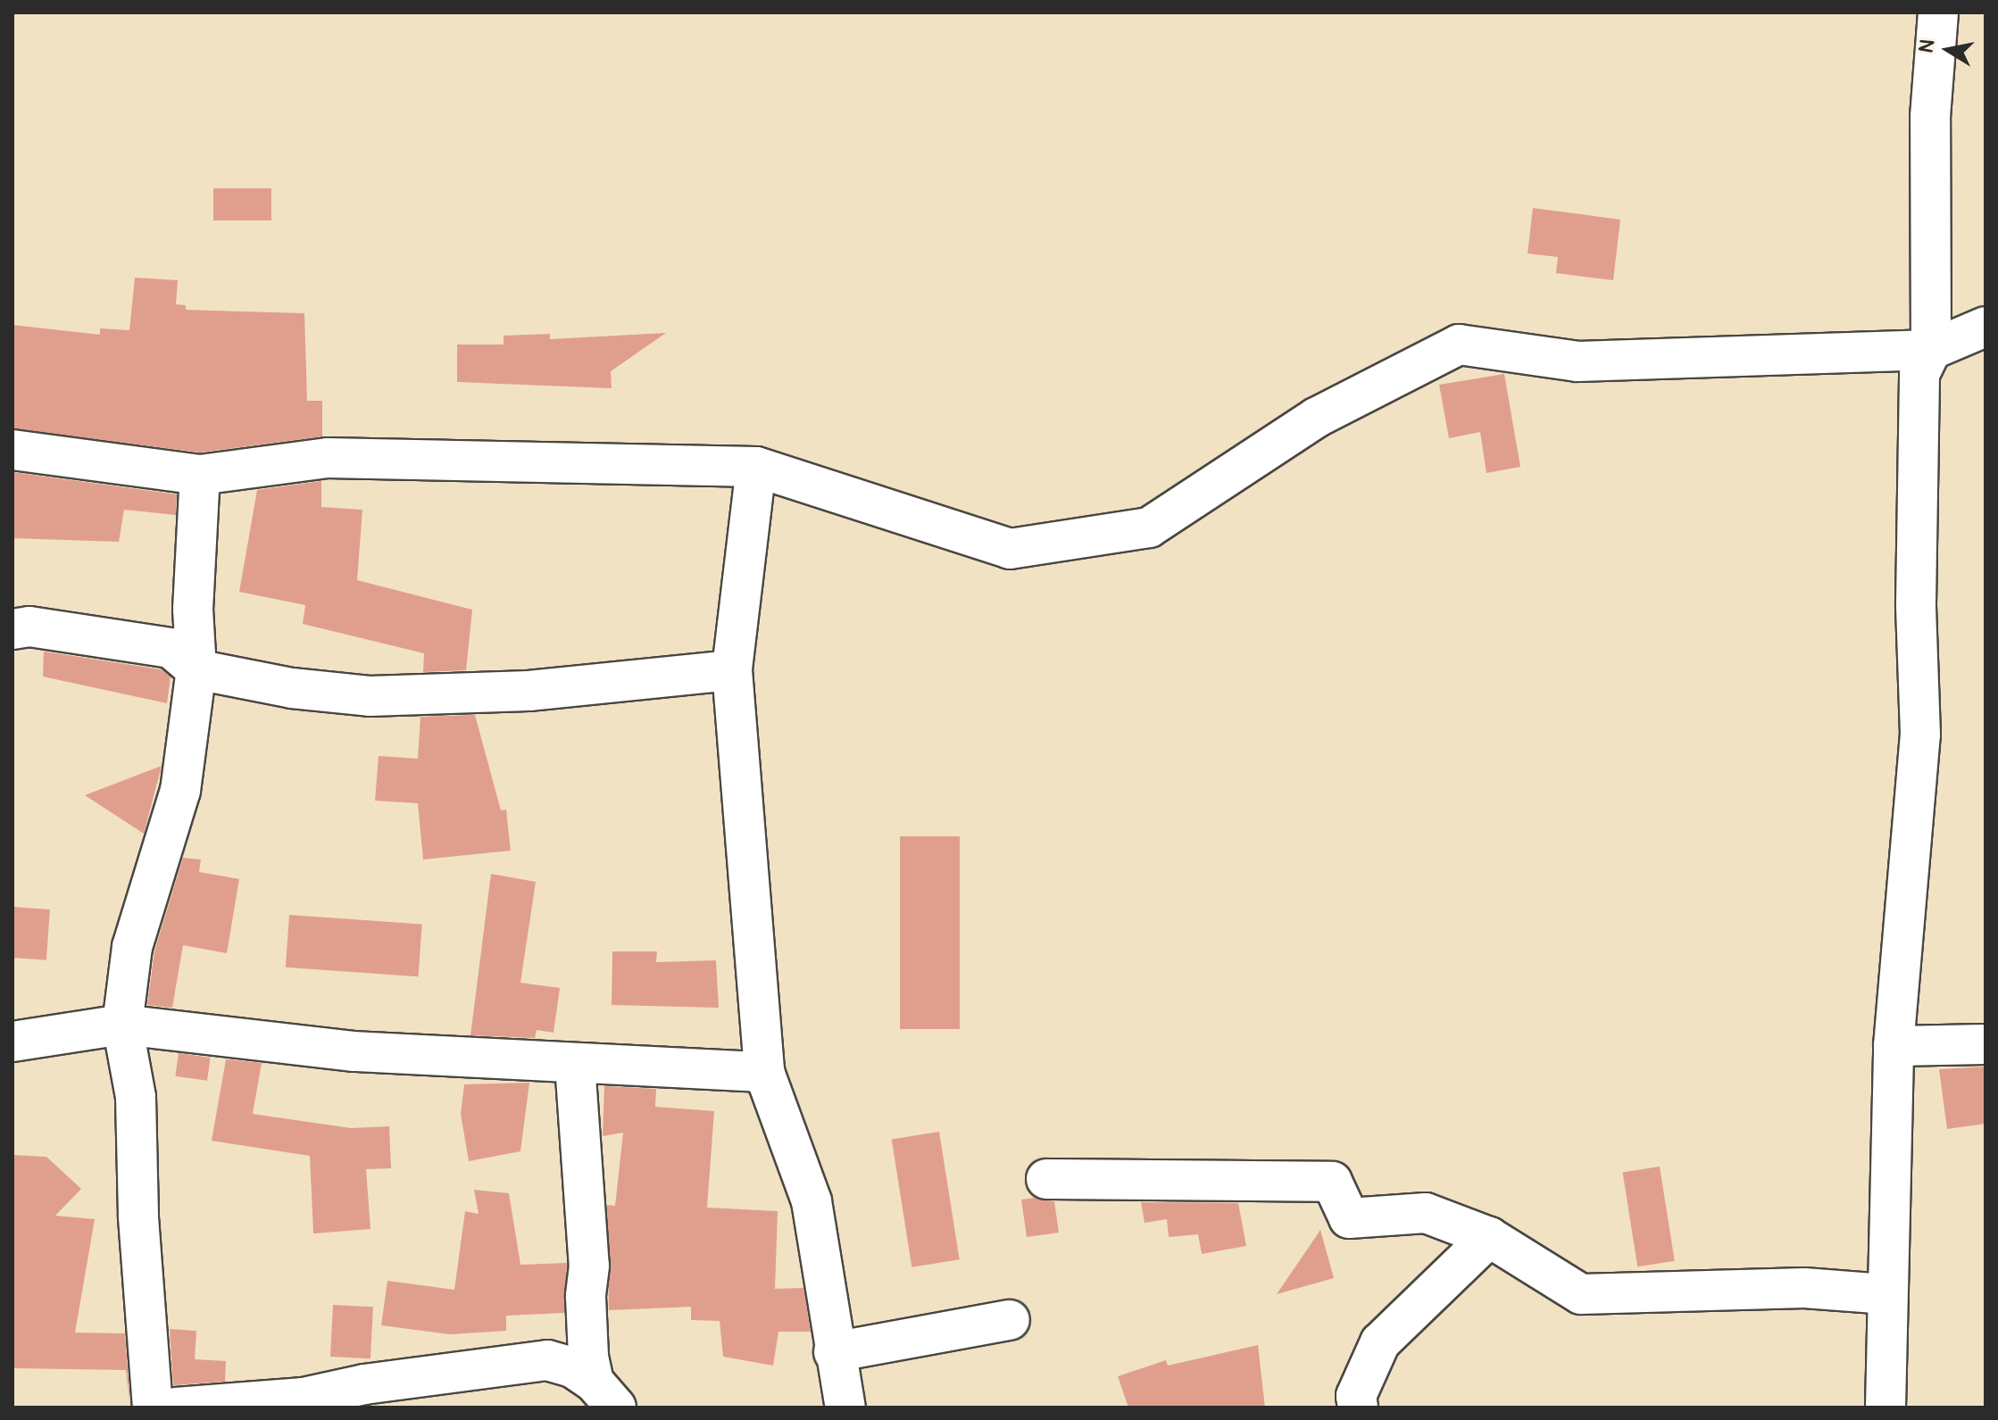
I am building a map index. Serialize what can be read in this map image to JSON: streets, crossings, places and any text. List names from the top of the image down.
{
  "north": "left"
}
